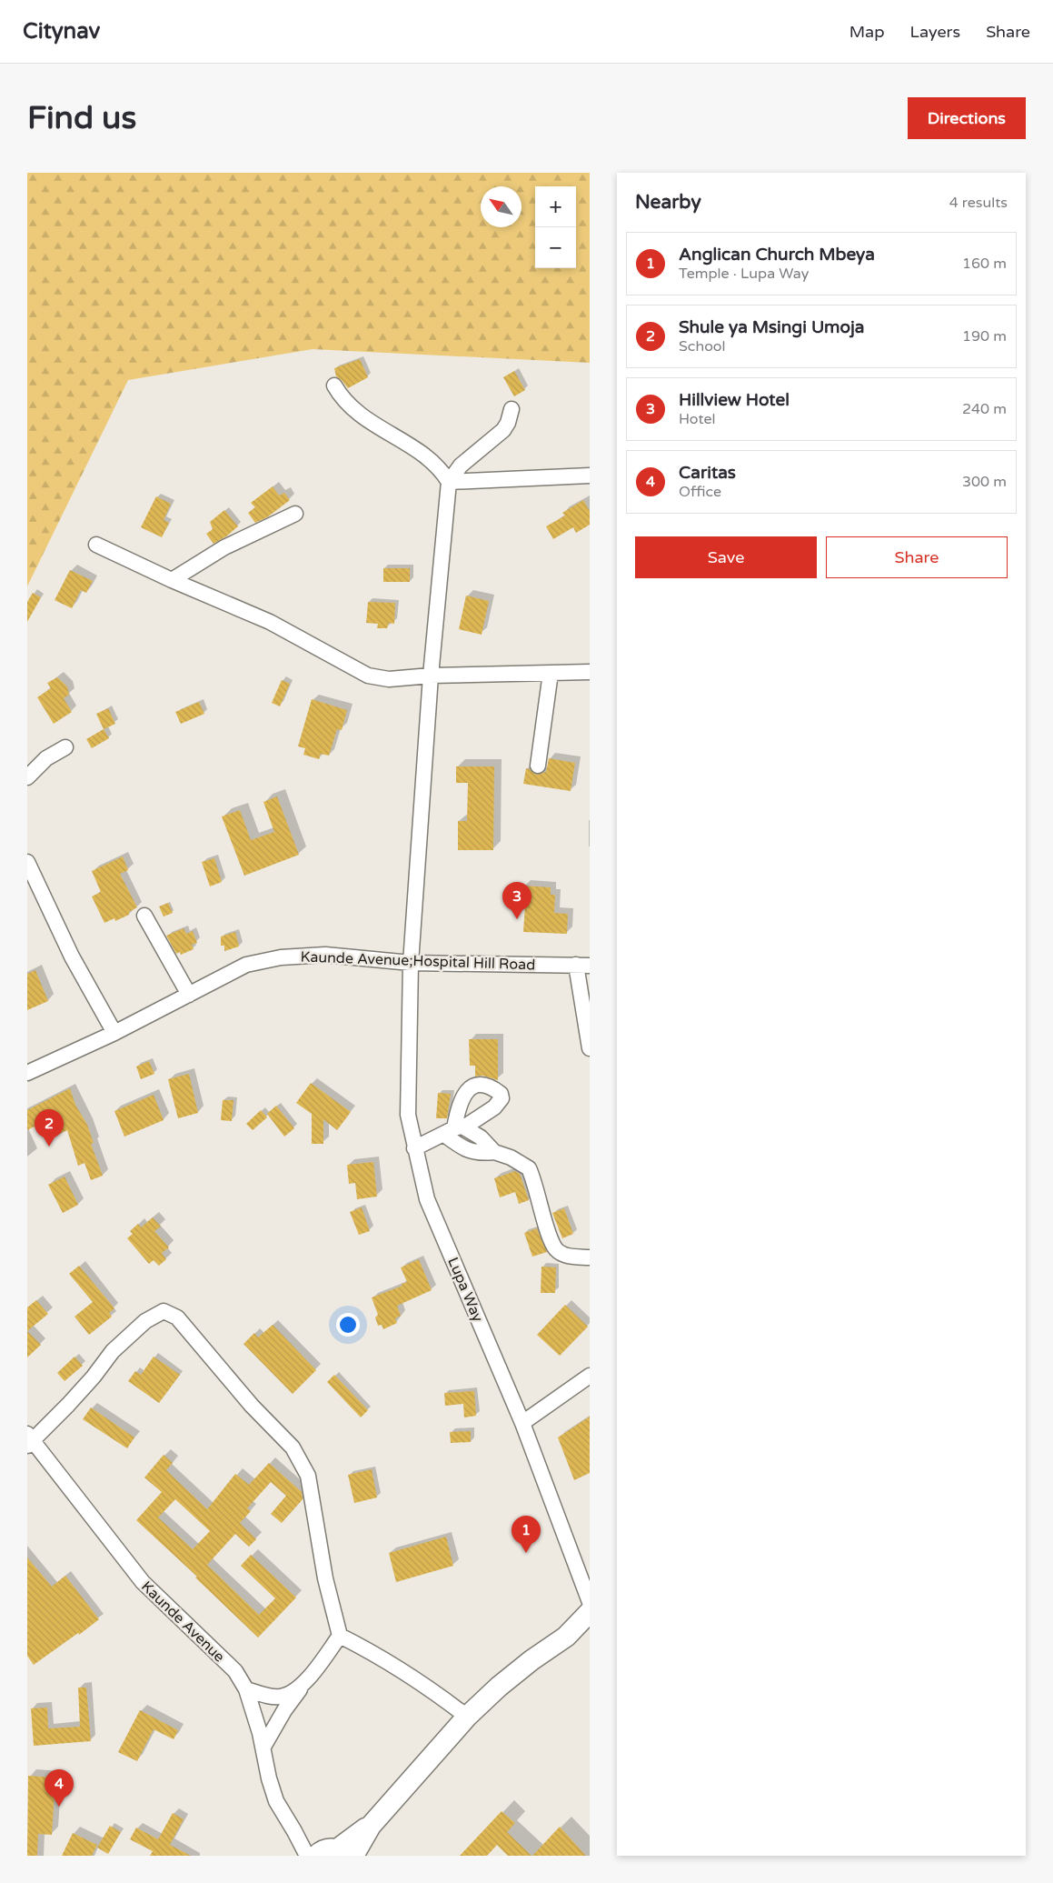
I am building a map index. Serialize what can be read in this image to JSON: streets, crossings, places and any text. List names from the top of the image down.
{
  "streets": {
    "street": ["Kaunde Avenue;Hospital Hill Road", "Lupa Way", "Kaunde Avenue"]
  },
  "crossings": [
    ["Kaunde Avenue;Hospital Hill Road", "Lupa Way"]
  ],
  "north": "top left",
  "page": {
    "header": "Citynav",
    "nav": ["Map", "Layers", "Share"],
    "buttons": [
      "Directions",
      ["Save", "Share"]
    ],
    "title": "Find us",
    "heading": ["Nearby", "4 results"],
    "map_buttons": ["+", "−"],
    "list": [
      {
        "mark": "1",
        "name": "Anglican Church Mbeya",
        "note": "Temple · Lupa Way",
        "value": "160 m"
      },
      {
        "mark": "2",
        "name": "Shule ya Msingi Umoja",
        "note": "School",
        "value": "190 m"
      },
      {
        "mark": "3",
        "name": "Hillview Hotel",
        "note": "Hotel",
        "value": "240 m"
      },
      {
        "mark": "4",
        "name": "Caritas",
        "note": "Office",
        "value": "300 m"
      }
    ],
    "pins": [
      "3",
      "2",
      "1",
      "4"
    ]
  }
}
